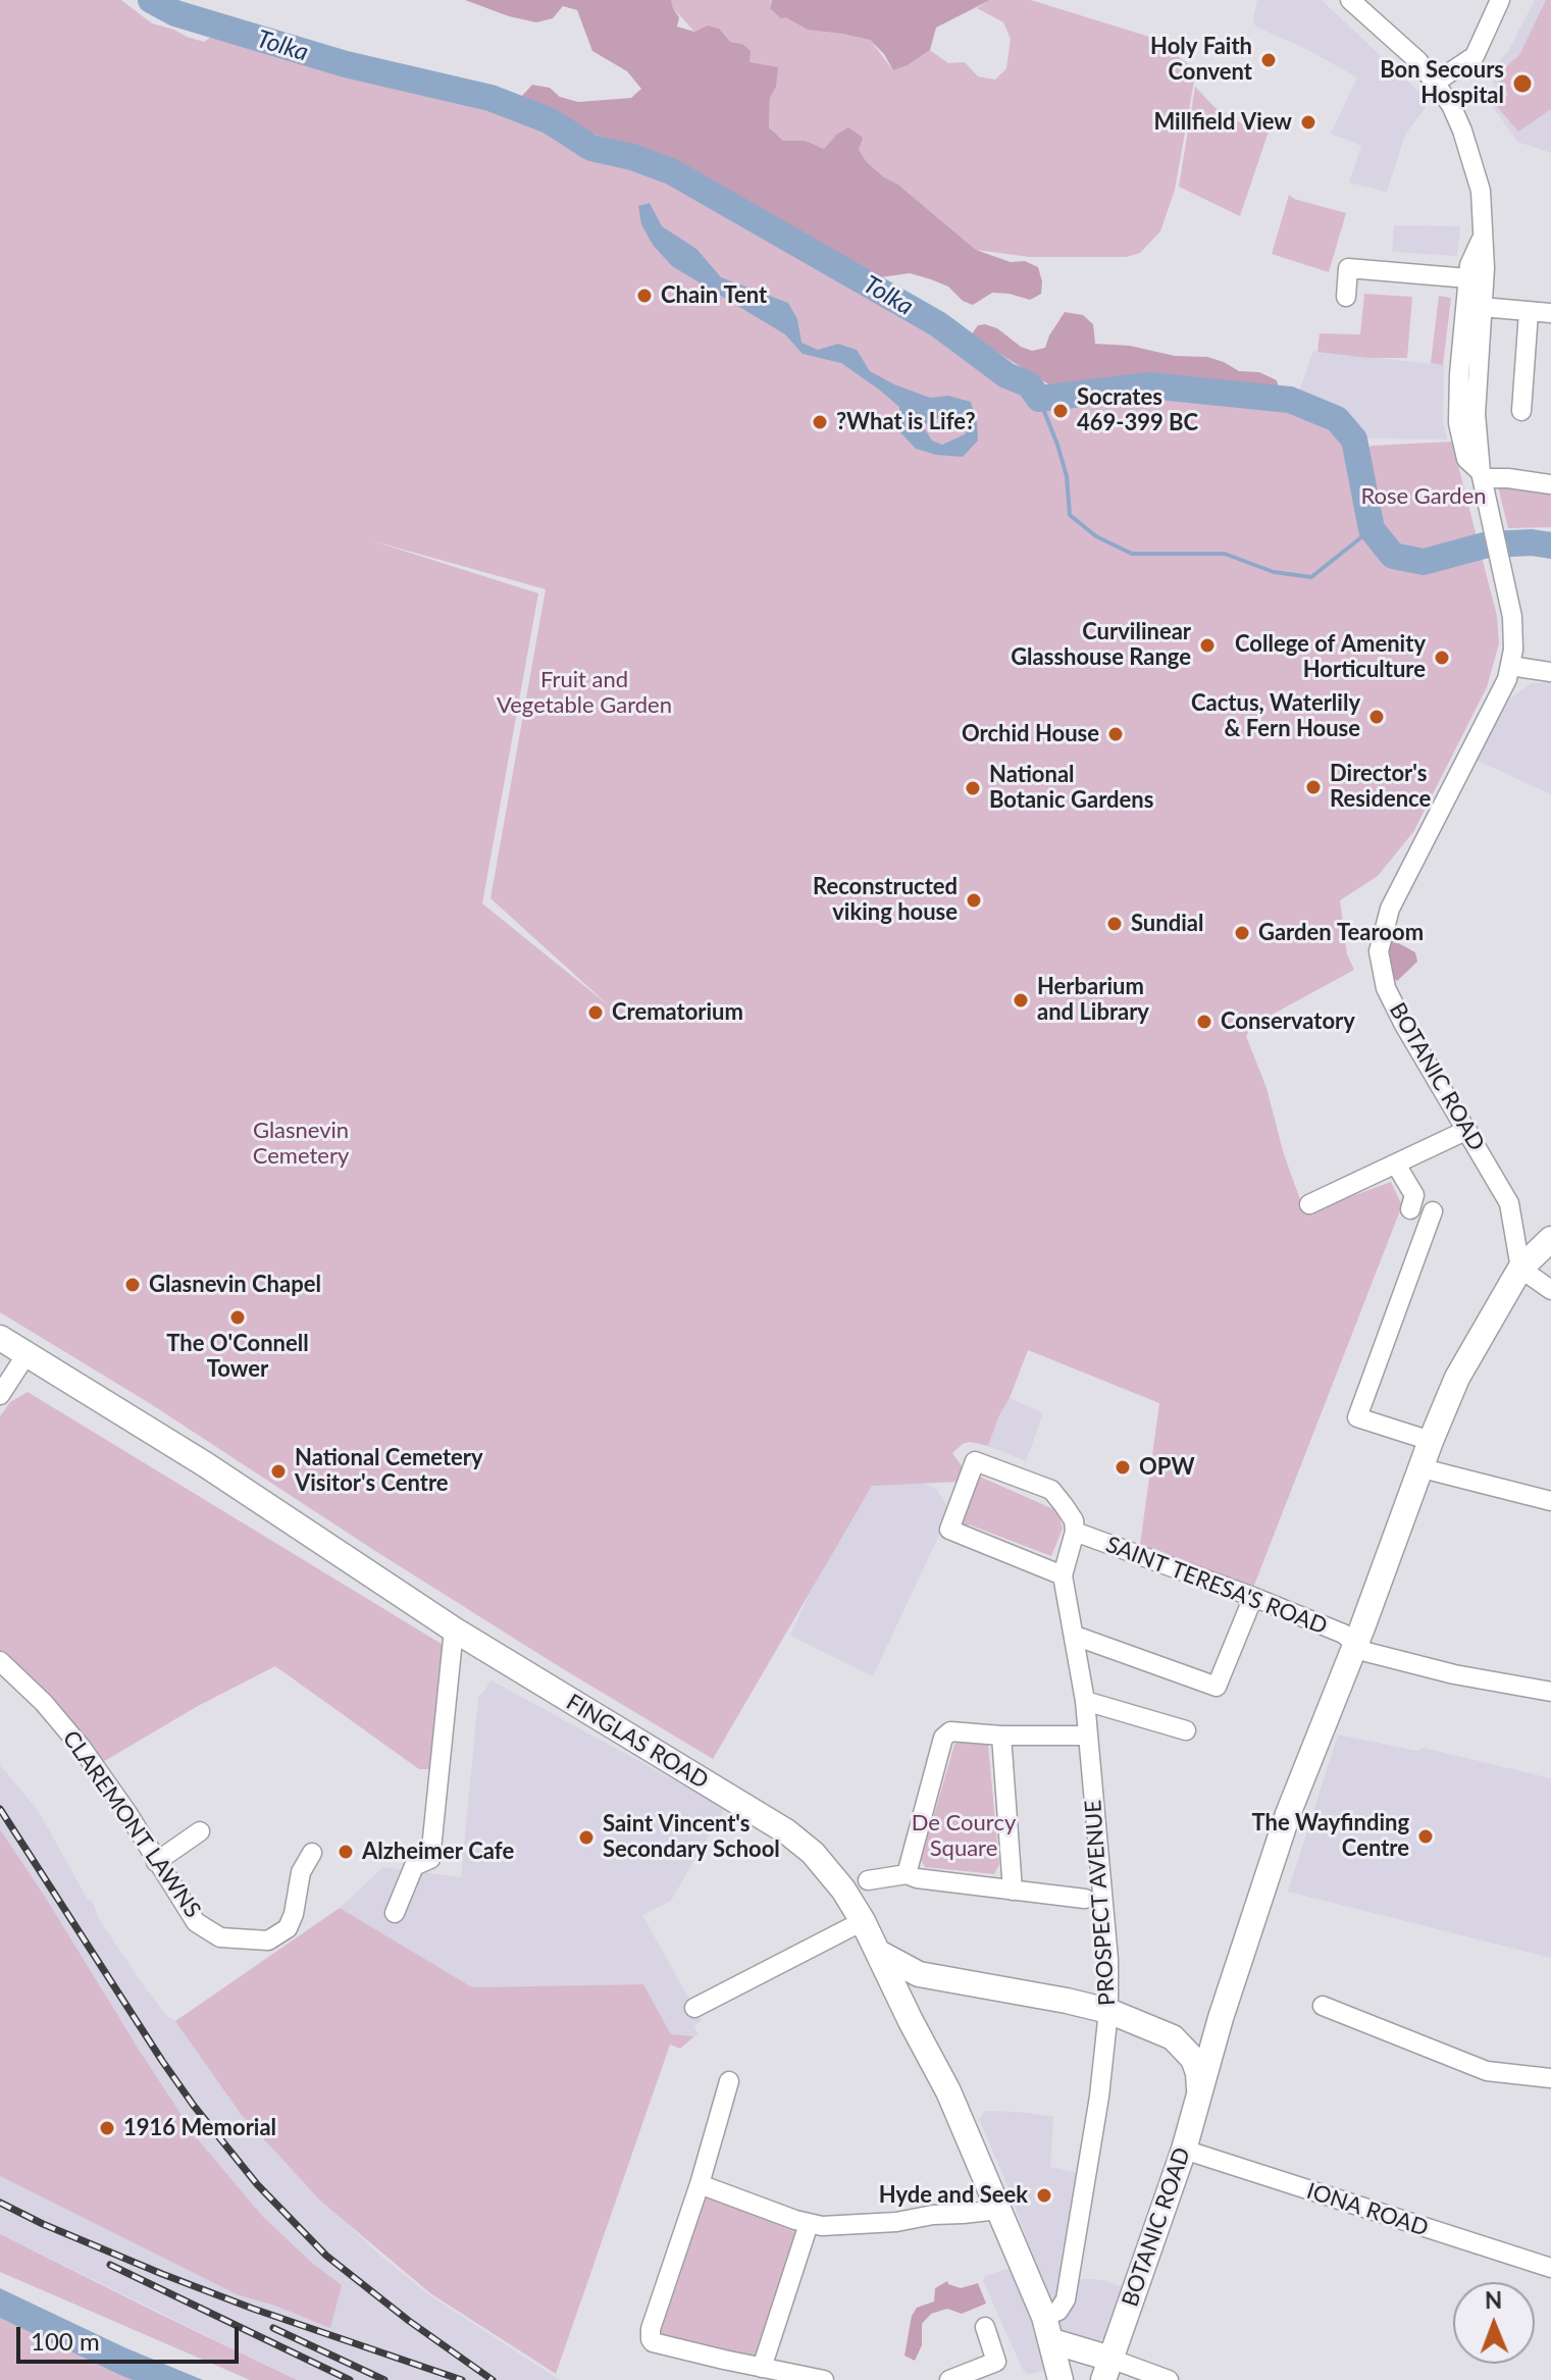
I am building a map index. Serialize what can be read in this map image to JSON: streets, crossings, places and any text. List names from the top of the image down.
{
  "streets": {
    "main road": ["BOTANIC ROAD", "FINGLAS ROAD"],
    "street": [
      "SAINT TERESA'S ROAD",
      "CLAREMONT LAWNS",
      "PROSPECT AVENUE",
      "IONA ROAD"
    ]
  },
  "crossings": [
    ["BOTANIC ROAD", "SAINT TERESA'S ROAD"],
    ["BOTANIC ROAD", "IONA ROAD"],
    ["FINGLAS ROAD", "PROSPECT AVENUE"]
  ],
  "water": ["Tolka"],
  "parks": [
    "Rose Garden",
    "Fruit and Vegetable Garden",
    "Glasnevin Cemetery",
    "De Courcy Square"
  ],
  "places": [
    "Holy Faith Convent",
    "Bon Secours Hospital",
    "Millfield View",
    "Chain Tent",
    "Socrates 469-399 BC",
    "?What is Life?",
    "Curvilinear Glasshouse Range",
    "College of Amenity Horticulture",
    "Cactus, Waterlily & Fern House",
    "Orchid House",
    "Director's Residence",
    "National Botanic Gardens",
    "Reconstructed viking house",
    "Sundial",
    "Garden Tearoom",
    "Herbarium and Library",
    "Crematorium",
    "Conservatory",
    "Glasnevin Chapel",
    "The O'Connell Tower",
    "OPW",
    "National Cemetery Visitor's Centre",
    "The Wayfinding Centre",
    "Saint Vincent's Secondary School",
    "Alzheimer Cafe",
    "1916 Memorial",
    "Hyde and Seek"
  ],
  "scale_bar": "100 m",
  "north": "top"
}
